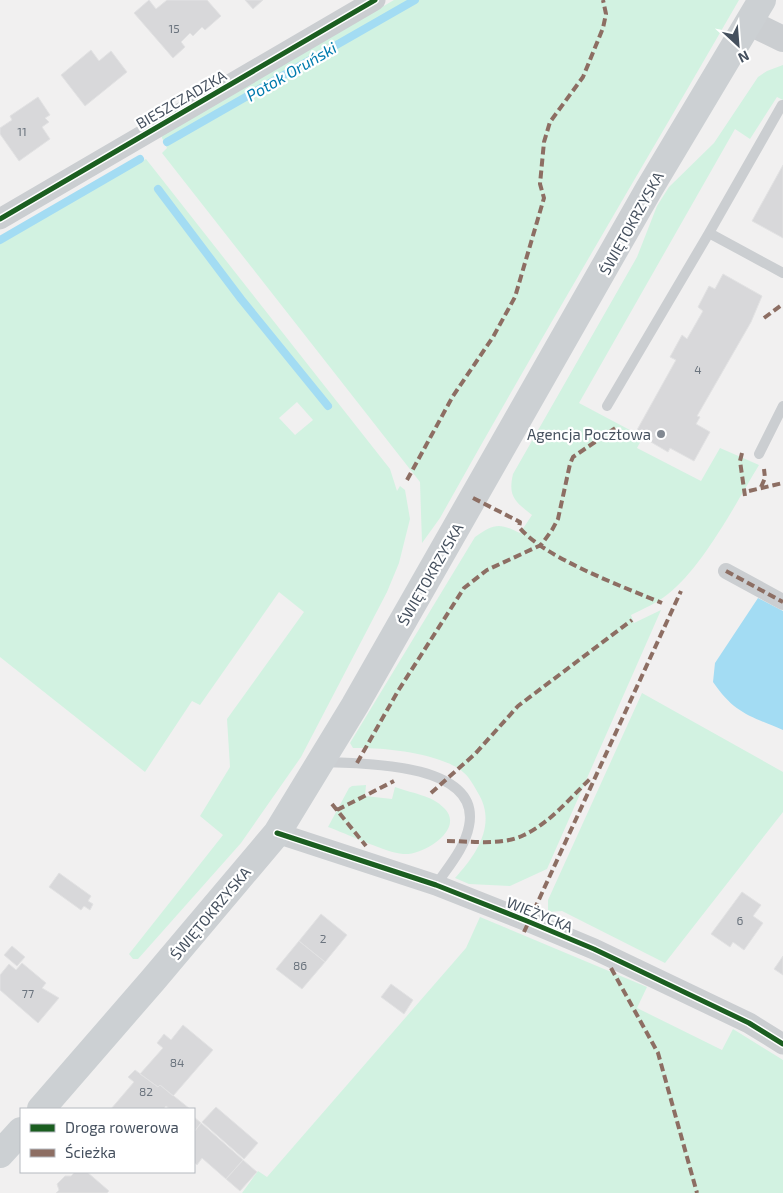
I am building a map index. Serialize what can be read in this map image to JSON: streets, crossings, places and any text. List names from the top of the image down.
{
  "streets": {
    "main road": ["ŚWIĘTOKRZYSKA"],
    "street": ["BIESZCZADZKA", "WIEŻYCKA"]
  },
  "crossings": [
    ["ŚWIĘTOKRZYSKA", "WIEŻYCKA"]
  ],
  "water": ["Potok Oruński"],
  "places": ["Agencja Pocztowa"],
  "house_numbers": [
    "15",
    "11",
    "4",
    "6",
    "2",
    "86",
    "77",
    "84",
    "82"
  ],
  "legend": ["Droga rowerowa", "Ścieżka"],
  "north": "bottom right"
}
